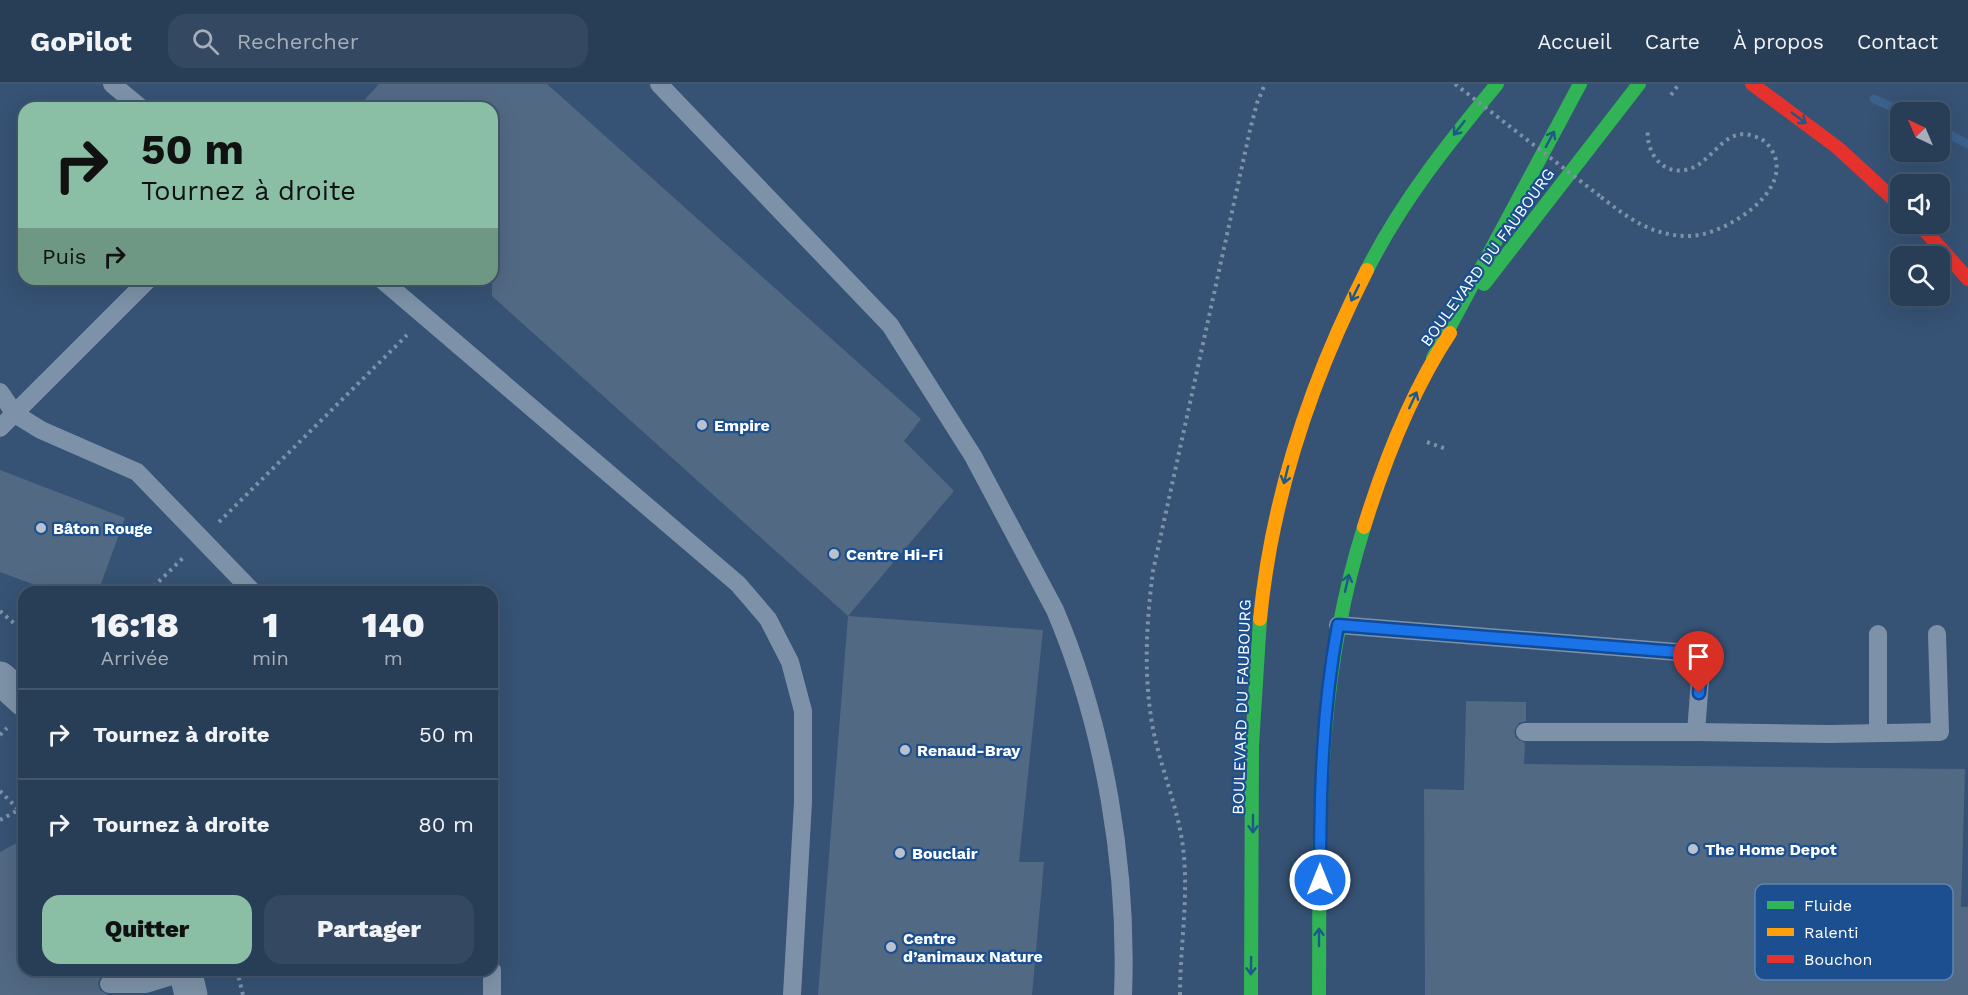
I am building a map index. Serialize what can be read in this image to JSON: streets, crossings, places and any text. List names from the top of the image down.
{
  "streets": {
    "main road": ["BOULEVARD DU FAUBOURG"]
  },
  "places": [
    "Empire",
    "Bâton Rouge",
    "Centre Hi-Fi",
    "Renaud-Bray",
    "The Home Depot",
    "Bouclair",
    "Centre d’animaux Nature"
  ],
  "legend": ["Fluide", "Ralenti", "Bouchon"],
  "north": "top left",
  "page": {
    "header": "GoPilot",
    "search": "Rechercher",
    "nav": [
      "Accueil",
      "Carte",
      "À propos",
      "Contact"
    ],
    "turn": ["50 m", "Tournez à droite"],
    "then": "Puis",
    "eta": [
      "16:18",
      "Arrivée",
      "1",
      "min",
      "140",
      "m"
    ],
    "list": [
      {
        "name": "Tournez à droite",
        "value": "50 m"
      },
      {
        "name": "Tournez à droite",
        "value": "80 m"
      }
    ],
    "buttons": ["Quitter", "Partager"]
  }
}
